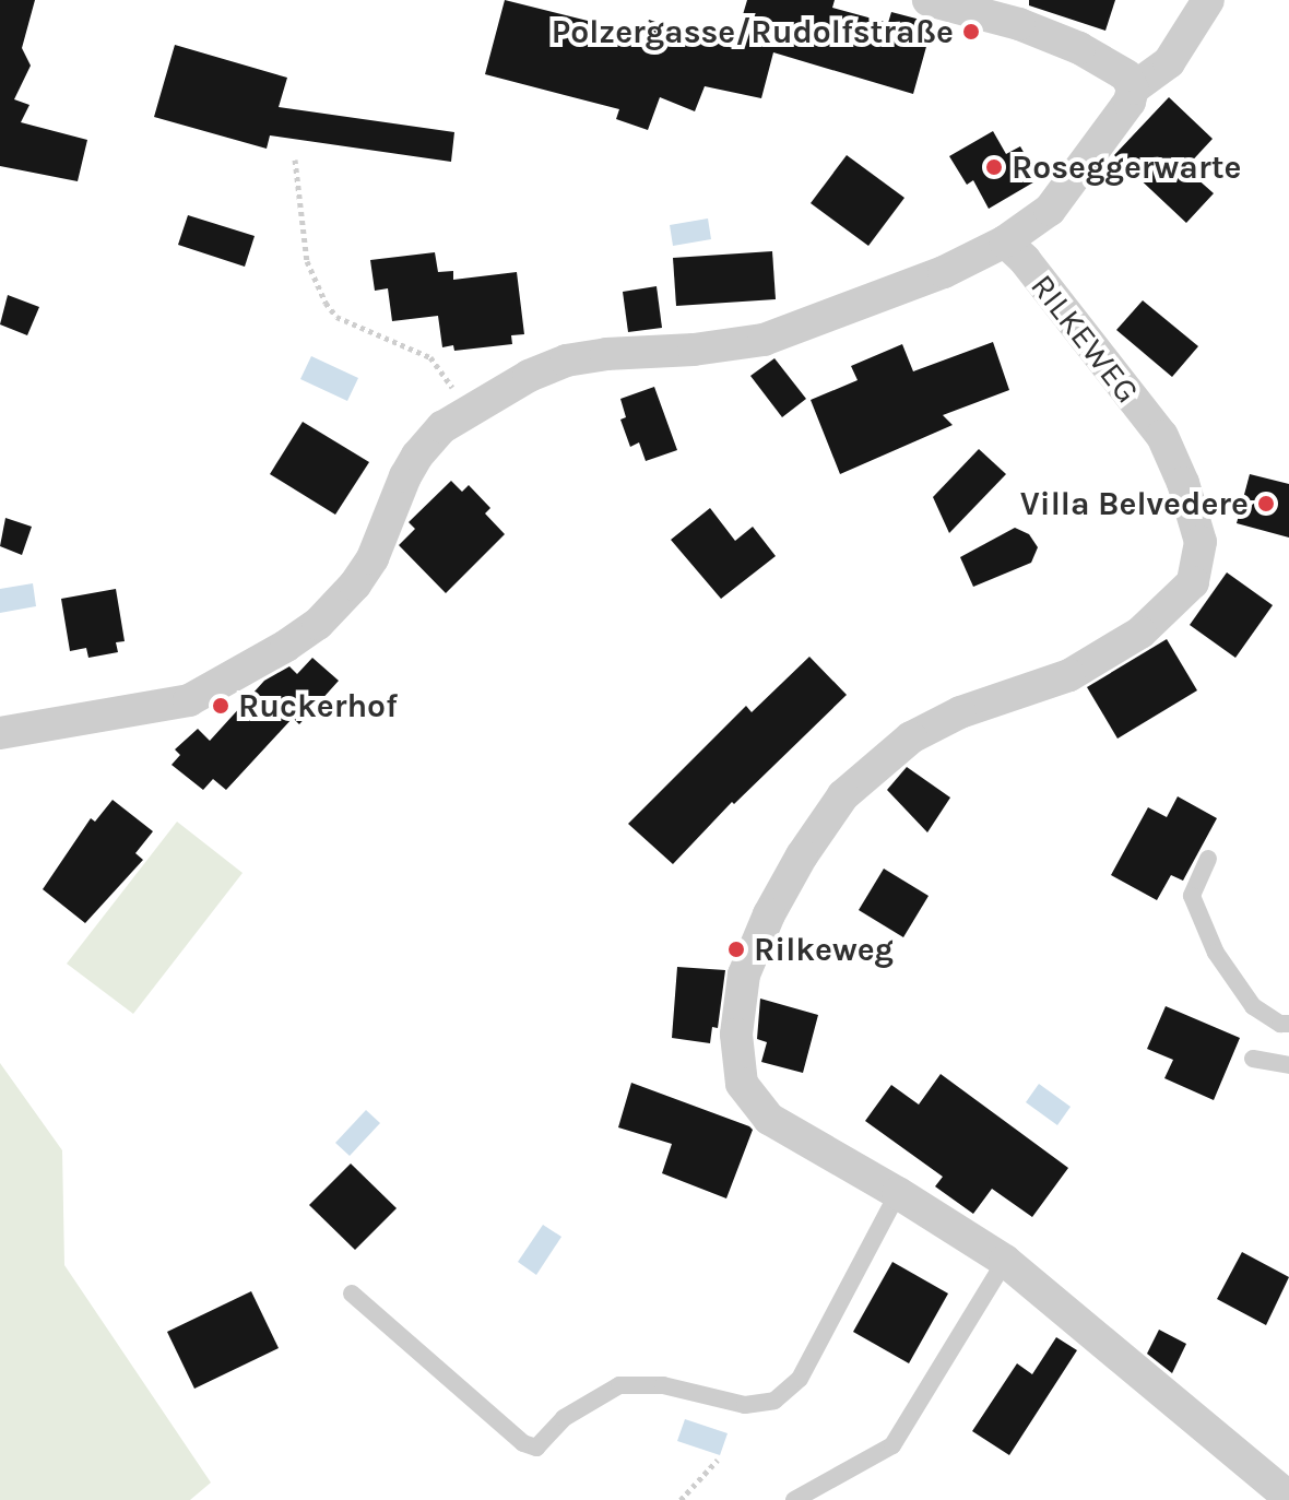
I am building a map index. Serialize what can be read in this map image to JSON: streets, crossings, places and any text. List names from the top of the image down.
{
  "streets": {
    "street": ["RILKEWEG"]
  },
  "places": [
    "Polzergasse/Rudolfstraße",
    "Roseggerwarte",
    "Villa Belvedere",
    "Ruckerhof",
    "Rilkeweg"
  ]
}
